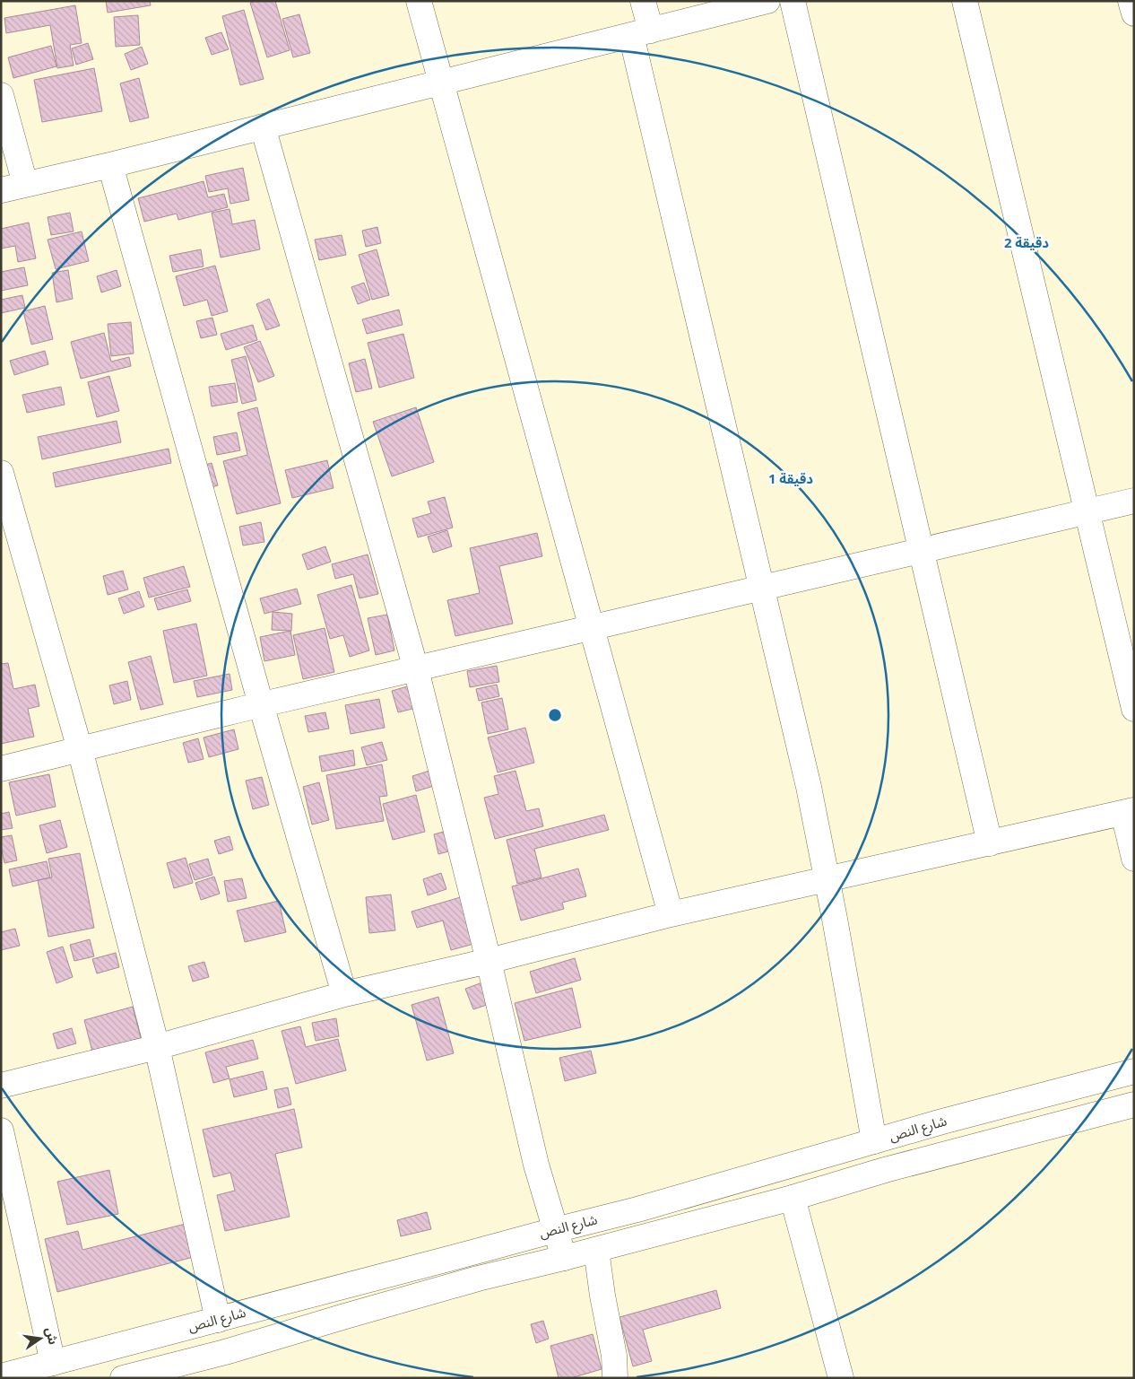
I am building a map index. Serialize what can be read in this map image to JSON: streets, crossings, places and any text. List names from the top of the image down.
{
  "streets": {
    "street": ["شارع النص"]
  },
  "north": "right",
  "rings": ["2 دقيقة", "1 دقيقة"]
}
